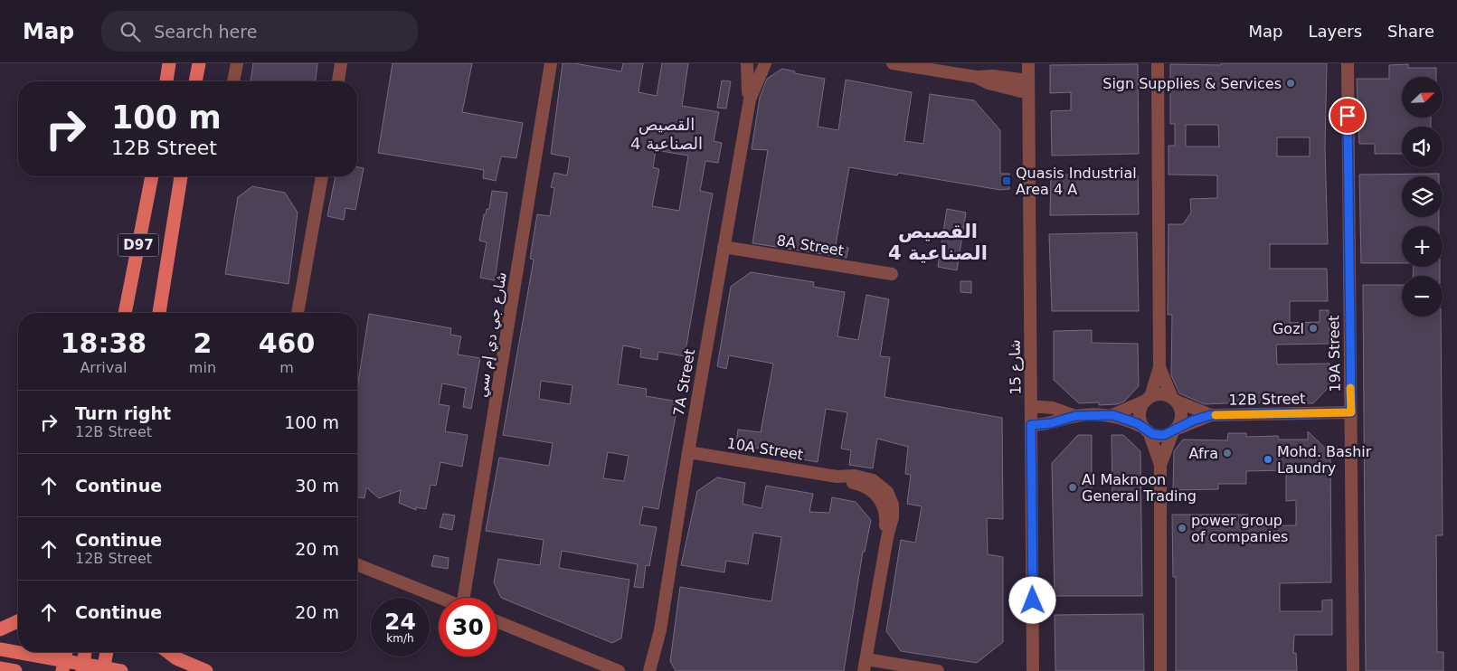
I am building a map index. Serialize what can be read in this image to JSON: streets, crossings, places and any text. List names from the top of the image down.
{
  "streets": {
    "main road": ["D97"],
    "street": [
      "8A Street",
      "شارع جي دي إم سي",
      "19A Street",
      "شارع 15",
      "7A Street",
      "12B Street",
      "10A Street"
    ]
  },
  "crossings": [
    ["8A Street", "7A Street"],
    ["19A Street", "12B Street"],
    ["7A Street", "10A Street"]
  ],
  "districts": ["القصيص الصناعية 4", "القصيص الصناعية 4"],
  "places": {
    "other": [
      "Sign Supplies & Services",
      "Gozl",
      "Afra",
      "Mohd. Bashir Laundry",
      "Al Maknoon General Trading",
      "power group of companies"
    ],
    "transit": ["Quasis Industrial Area 4 A"]
  },
  "north": "top right",
  "page": {
    "header": "Map",
    "search": "Search here",
    "nav": ["Map", "Layers", "Share"],
    "map_buttons": ["+", "−"],
    "turn": ["100 m", "12B Street"],
    "eta": [
      "18:38",
      "Arrival",
      "2",
      "min",
      "460",
      "m"
    ],
    "list": [
      {
        "name": "Turn right",
        "note": "12B Street",
        "value": "100 m"
      },
      {
        "name": "Continue",
        "value": "30 m"
      },
      {
        "name": "Continue",
        "note": "12B Street",
        "value": "20 m"
      },
      {
        "name": "Continue",
        "value": "20 m"
      }
    ],
    "speed": "24 km/h",
    "limit": "30"
  }
}
